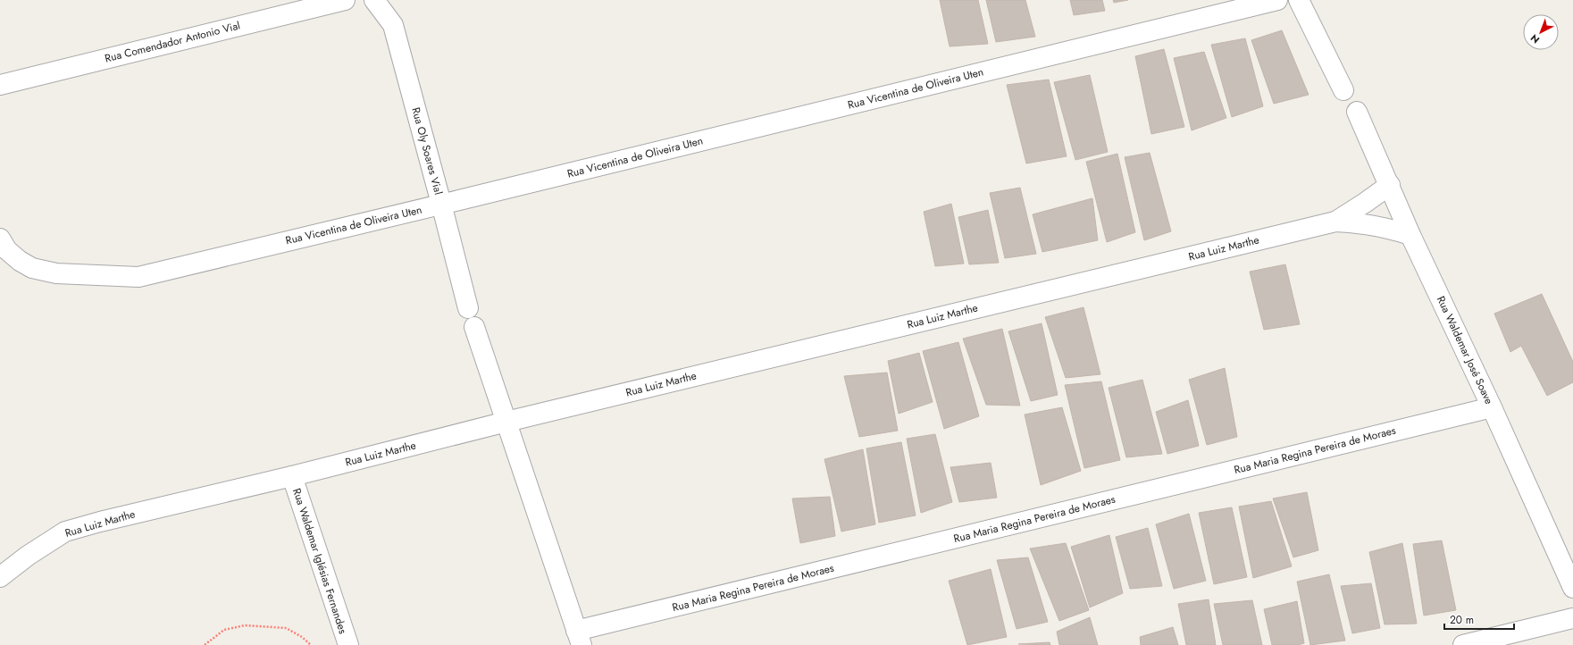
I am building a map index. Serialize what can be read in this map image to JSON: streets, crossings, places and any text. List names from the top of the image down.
{
  "streets": {
    "street": [
      "Rua Comendador Antonio Vial",
      "Rua Vicentina de Oliveira Uten",
      "Rua Oly Soares Vial",
      "Rua Luiz Marthe",
      "Rua Waldemar José Soave",
      "Rua Maria Regina Pereira de Moraes",
      "Rua Waldemar Iglésias Fernandes"
    ]
  },
  "crossings": [
    ["Rua Vicentina de Oliveira Uten", "Rua Oly Soares Vial"],
    ["Rua Luiz Marthe", "Rua Waldemar Iglésias Fernandes"],
    ["Rua Waldemar José Soave", "Rua Maria Regina Pereira de Moraes"]
  ],
  "scale_bar": "20 m",
  "north": "bottom left"
}
